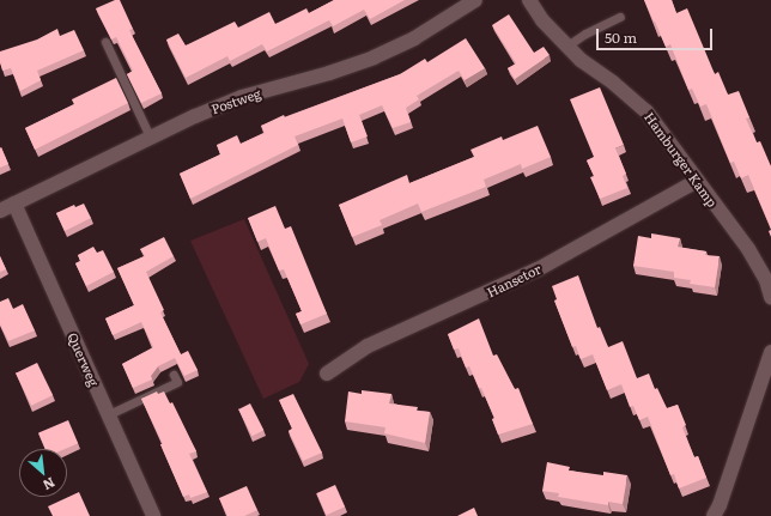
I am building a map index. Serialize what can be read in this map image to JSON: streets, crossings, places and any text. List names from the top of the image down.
{
  "streets": {
    "street": [
      "Postweg",
      "Hamburger Kamp",
      "Hansetor",
      "Querweg"
    ]
  },
  "crossings": [
    ["Postweg", "Querweg"],
    ["Hamburger Kamp", "Hansetor"]
  ],
  "scale_bar": "50 m",
  "north": "bottom right"
}
